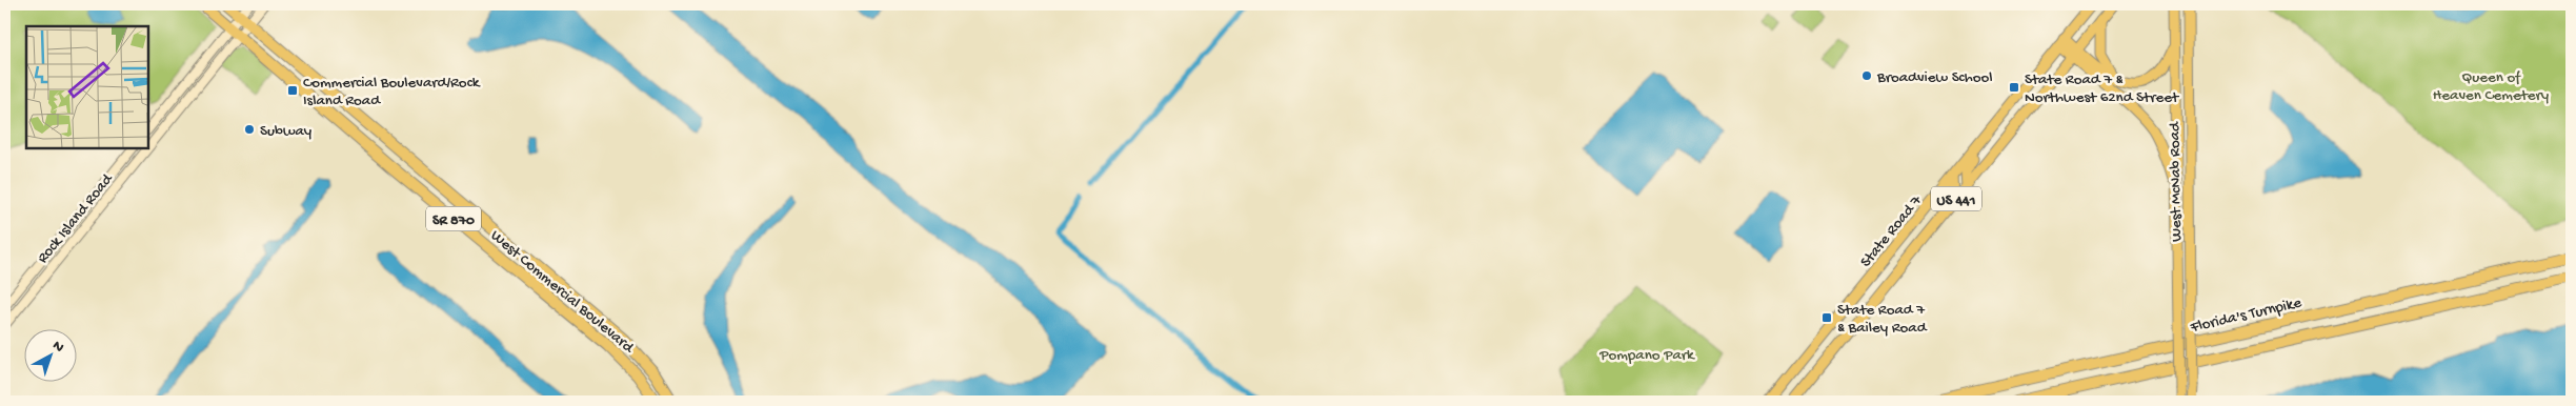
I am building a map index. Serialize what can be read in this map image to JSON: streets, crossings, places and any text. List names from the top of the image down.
{
  "streets": {
    "highway": ["SR 870", "West Commercial Boulevard", "Florida's Turnpike"],
    "main road": [
      "West McNab Road",
      "US 441",
      "Rock Island Road",
      "State Road 7"
    ]
  },
  "crossings": [
    ["Rock Island Road", "West Commercial Boulevard"]
  ],
  "parks": ["Queen of Heaven Cemetery", "Pompano Park"],
  "places": {
    "other": ["Broadview School", "Subway"],
    "transit": ["State Road 7 & Northwest 62nd Street", "Commercial Boulevard/Rock Island Road", "State Road 7 & Bailey Road"]
  },
  "north": "top right"
}
